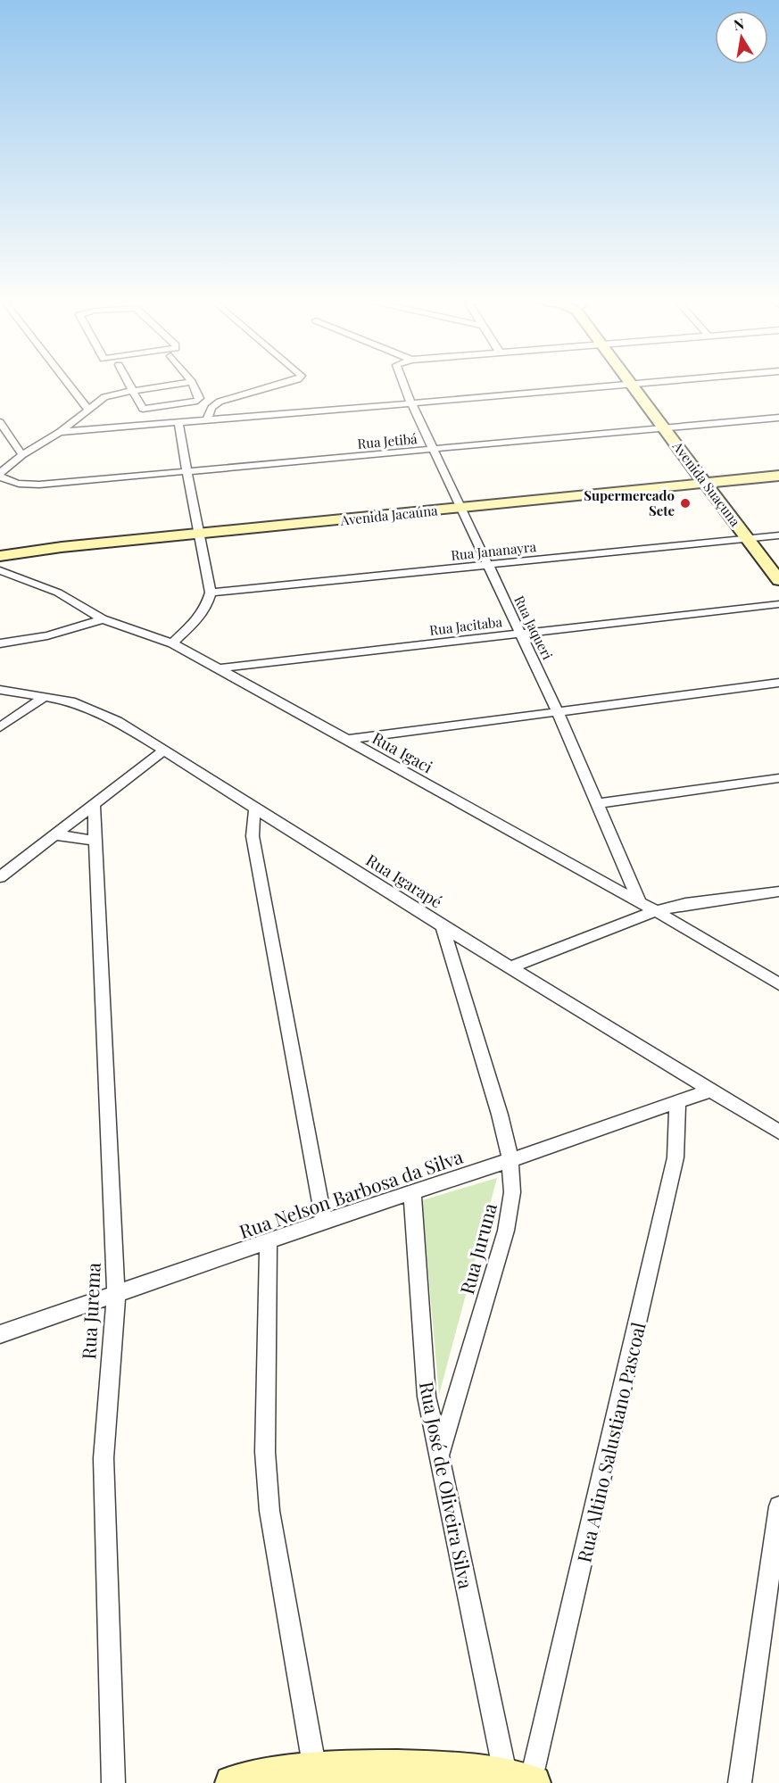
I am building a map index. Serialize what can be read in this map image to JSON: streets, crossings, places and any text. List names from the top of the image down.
{
  "streets": {
    "street": [
      "Rua Jetibá",
      "Avenida Suaçuna",
      "Avenida Jacaúna",
      "Rua Jananayra",
      "Rua Jacitaba",
      "Rua Jaqueri",
      "Rua Igaci",
      "Rua Igarapé",
      "Rua Nelson Barbosa da Silva",
      "Rua Juruna",
      "Rua Jurema",
      "Rua Altino Salustiano Pascoal",
      "Rua José de Oliveira Silva"
    ]
  },
  "crossings": [
    ["Rua Jetibá", "Avenida Suaçuna"],
    ["Rua Jetibá", "Rua Jaqueri"],
    ["Avenida Suaçuna", "Avenida Jacaúna"],
    ["Avenida Suaçuna", "Rua Jananayra"],
    ["Avenida Jacaúna", "Rua Jaqueri"],
    ["Rua Jananayra", "Rua Jaqueri"],
    ["Rua Jacitaba", "Rua Jaqueri"],
    ["Rua Jacitaba", "Rua Igaci"],
    ["Rua Jaqueri", "Rua Igaci"],
    ["Rua Igarapé", "Rua Nelson Barbosa da Silva"],
    ["Rua Igarapé", "Rua Juruna"],
    ["Rua Nelson Barbosa da Silva", "Rua Juruna"],
    ["Rua Nelson Barbosa da Silva", "Rua Jurema"],
    ["Rua Nelson Barbosa da Silva", "Rua Altino Salustiano Pascoal"],
    ["Rua Nelson Barbosa da Silva", "Rua José de Oliveira Silva"],
    ["Rua Juruna", "Rua José de Oliveira Silva"],
    ["Rua Altino Salustiano Pascoal", "Rua José de Oliveira Silva"]
  ],
  "places": ["Supermercado Sete"],
  "north": "top"
}
